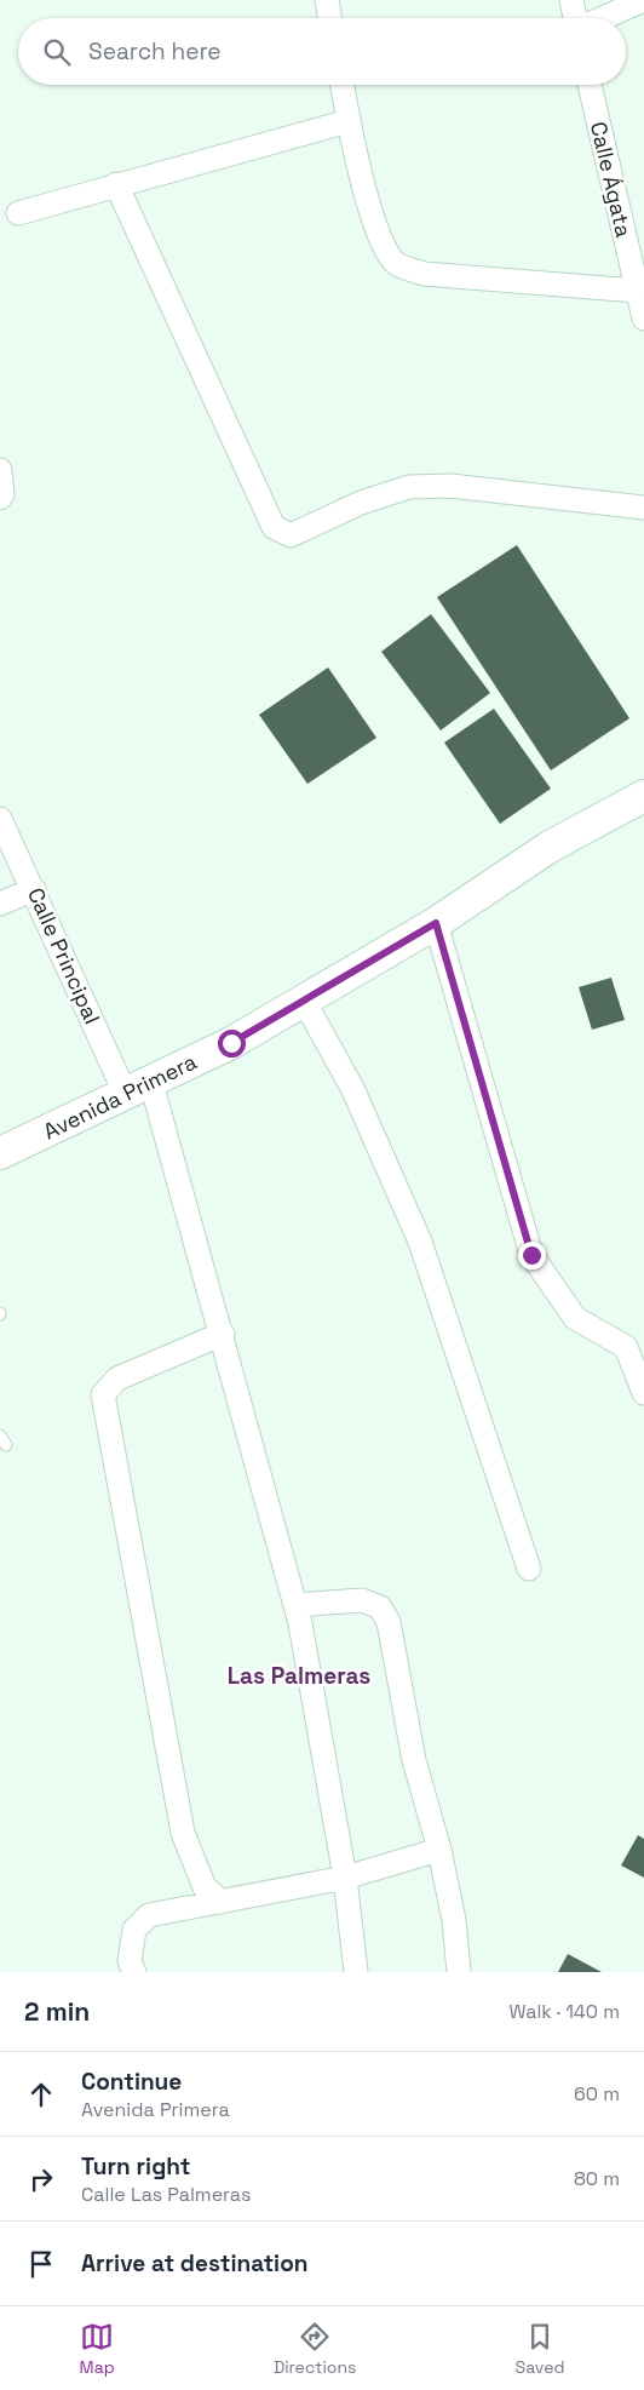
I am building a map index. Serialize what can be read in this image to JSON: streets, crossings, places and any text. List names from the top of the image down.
{
  "streets": {
    "main road": ["Avenida Primera"],
    "street": ["Calle Ágata", "Calle Principal"]
  },
  "crossings": [
    ["Calle Principal", "Avenida Primera"]
  ],
  "districts": ["Las Palmeras"],
  "page": {
    "search": "Search here",
    "heading": ["2 min", "Walk · 140 m"],
    "list": [
      ["Continue", "Avenida Primera", "60 m"],
      ["Turn right", "Calle Las Palmeras", "80 m"],
      "Arrive at destination"
    ],
    "nav": ["Map", "Directions", "Saved"]
  }
}
